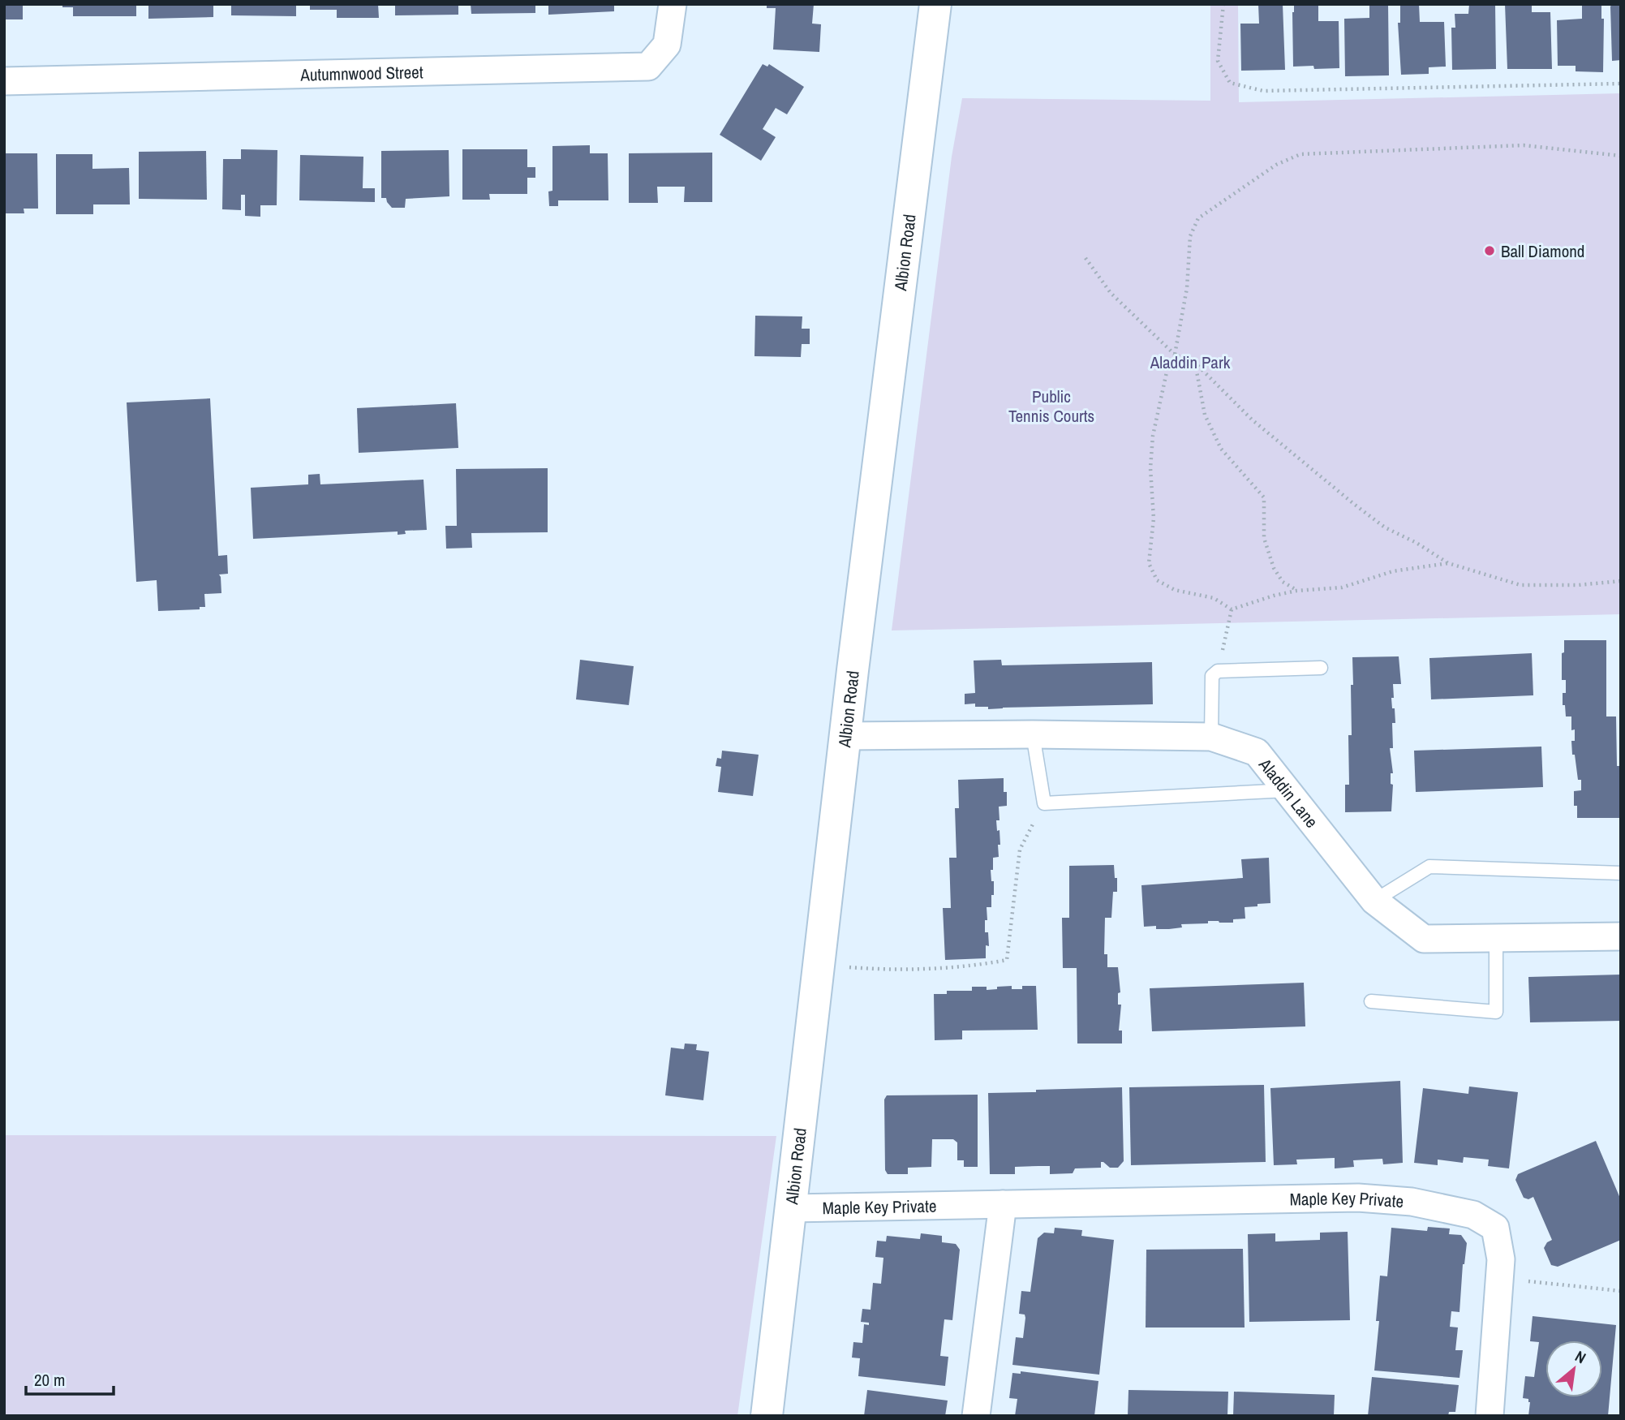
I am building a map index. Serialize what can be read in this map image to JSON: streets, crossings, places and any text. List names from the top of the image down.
{
  "streets": {
    "street": [
      "Autumnwood Street",
      "Albion Road",
      "Aladdin Lane",
      "Maple Key Private"
    ]
  },
  "crossings": [
    ["Albion Road", "Aladdin Lane"],
    ["Albion Road", "Maple Key Private"]
  ],
  "parks": ["Aladdin Park", "Public Tennis Courts"],
  "places": ["Ball Diamond"],
  "scale_bar": "20 m",
  "north": "top right"
}
